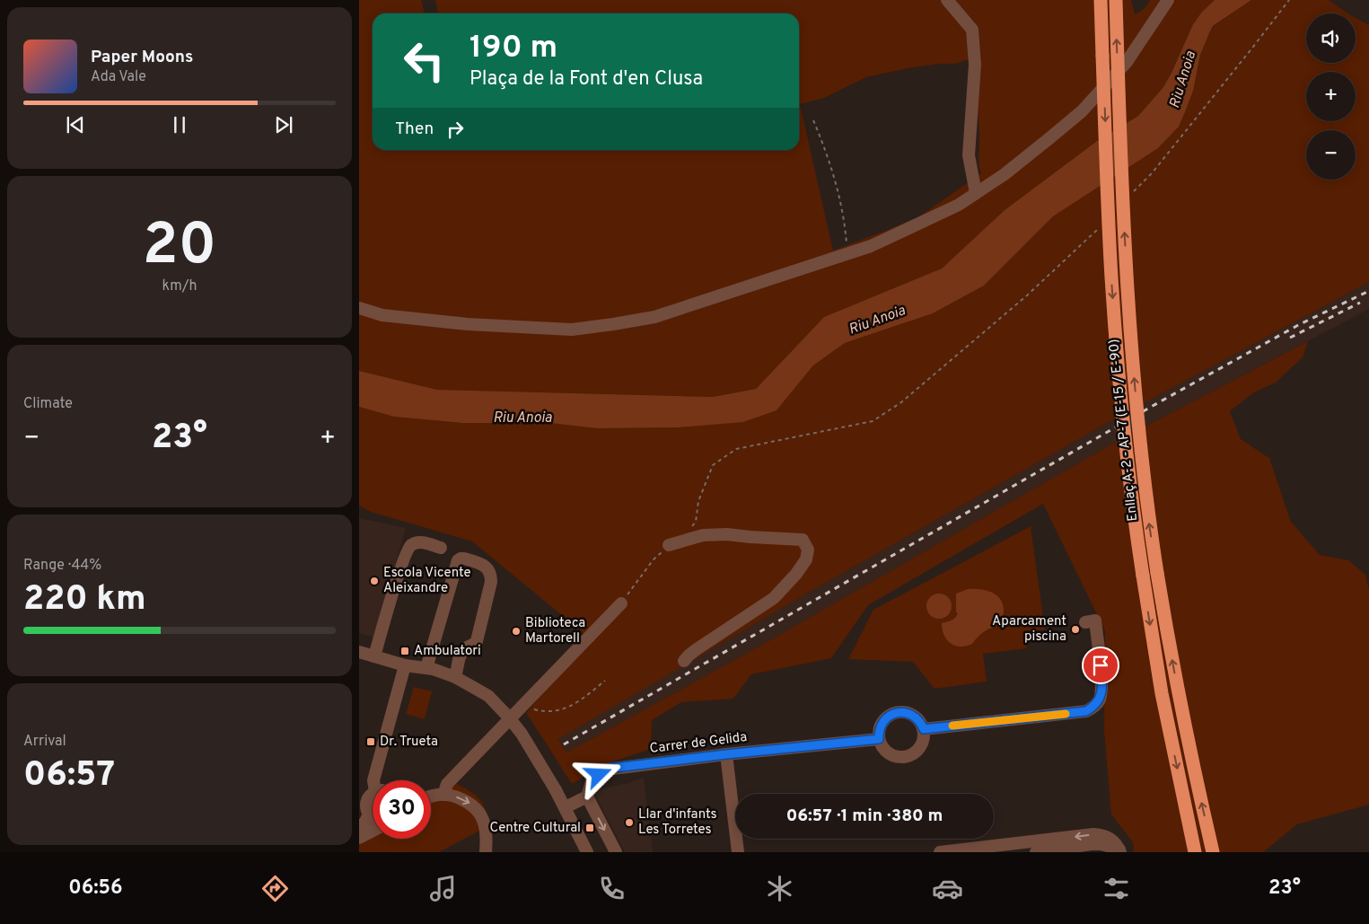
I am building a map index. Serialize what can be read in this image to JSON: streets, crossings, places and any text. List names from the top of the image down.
{
  "streets": {
    "highway": ["Enllaç A-2 - AP-7 (E-15 / E-90)"],
    "street": ["Carrer de Gelida"]
  },
  "water": ["Riu Anoia"],
  "places": {
    "other": [
      "Escola Vicente Aleixandre",
      "Aparcament piscina",
      "Biblioteca Martorell",
      "Llar d'infants Les Torretes"
    ],
    "transit": ["Ambulatori", "Dr. Trueta", "Centre Cultural"]
  },
  "page": {
    "map_buttons": ["+", "−"],
    "turn": ["190 m", "Plaça de la Font d'en Clusa"],
    "song": ["Paper Moons", "Ada Vale"],
    "then": "Then",
    "tile": [
      ["20", "km/h"],
      "Climate",
      ["Range · 44%", "220 km"],
      ["Arrival", "06:57"]
    ],
    "heat": ["−", "23°", "+"],
    "limit": "30",
    "trip": "06:57 · 1 min · 380 m",
    "tabs": ["06:56", "23°"]
  }
}
